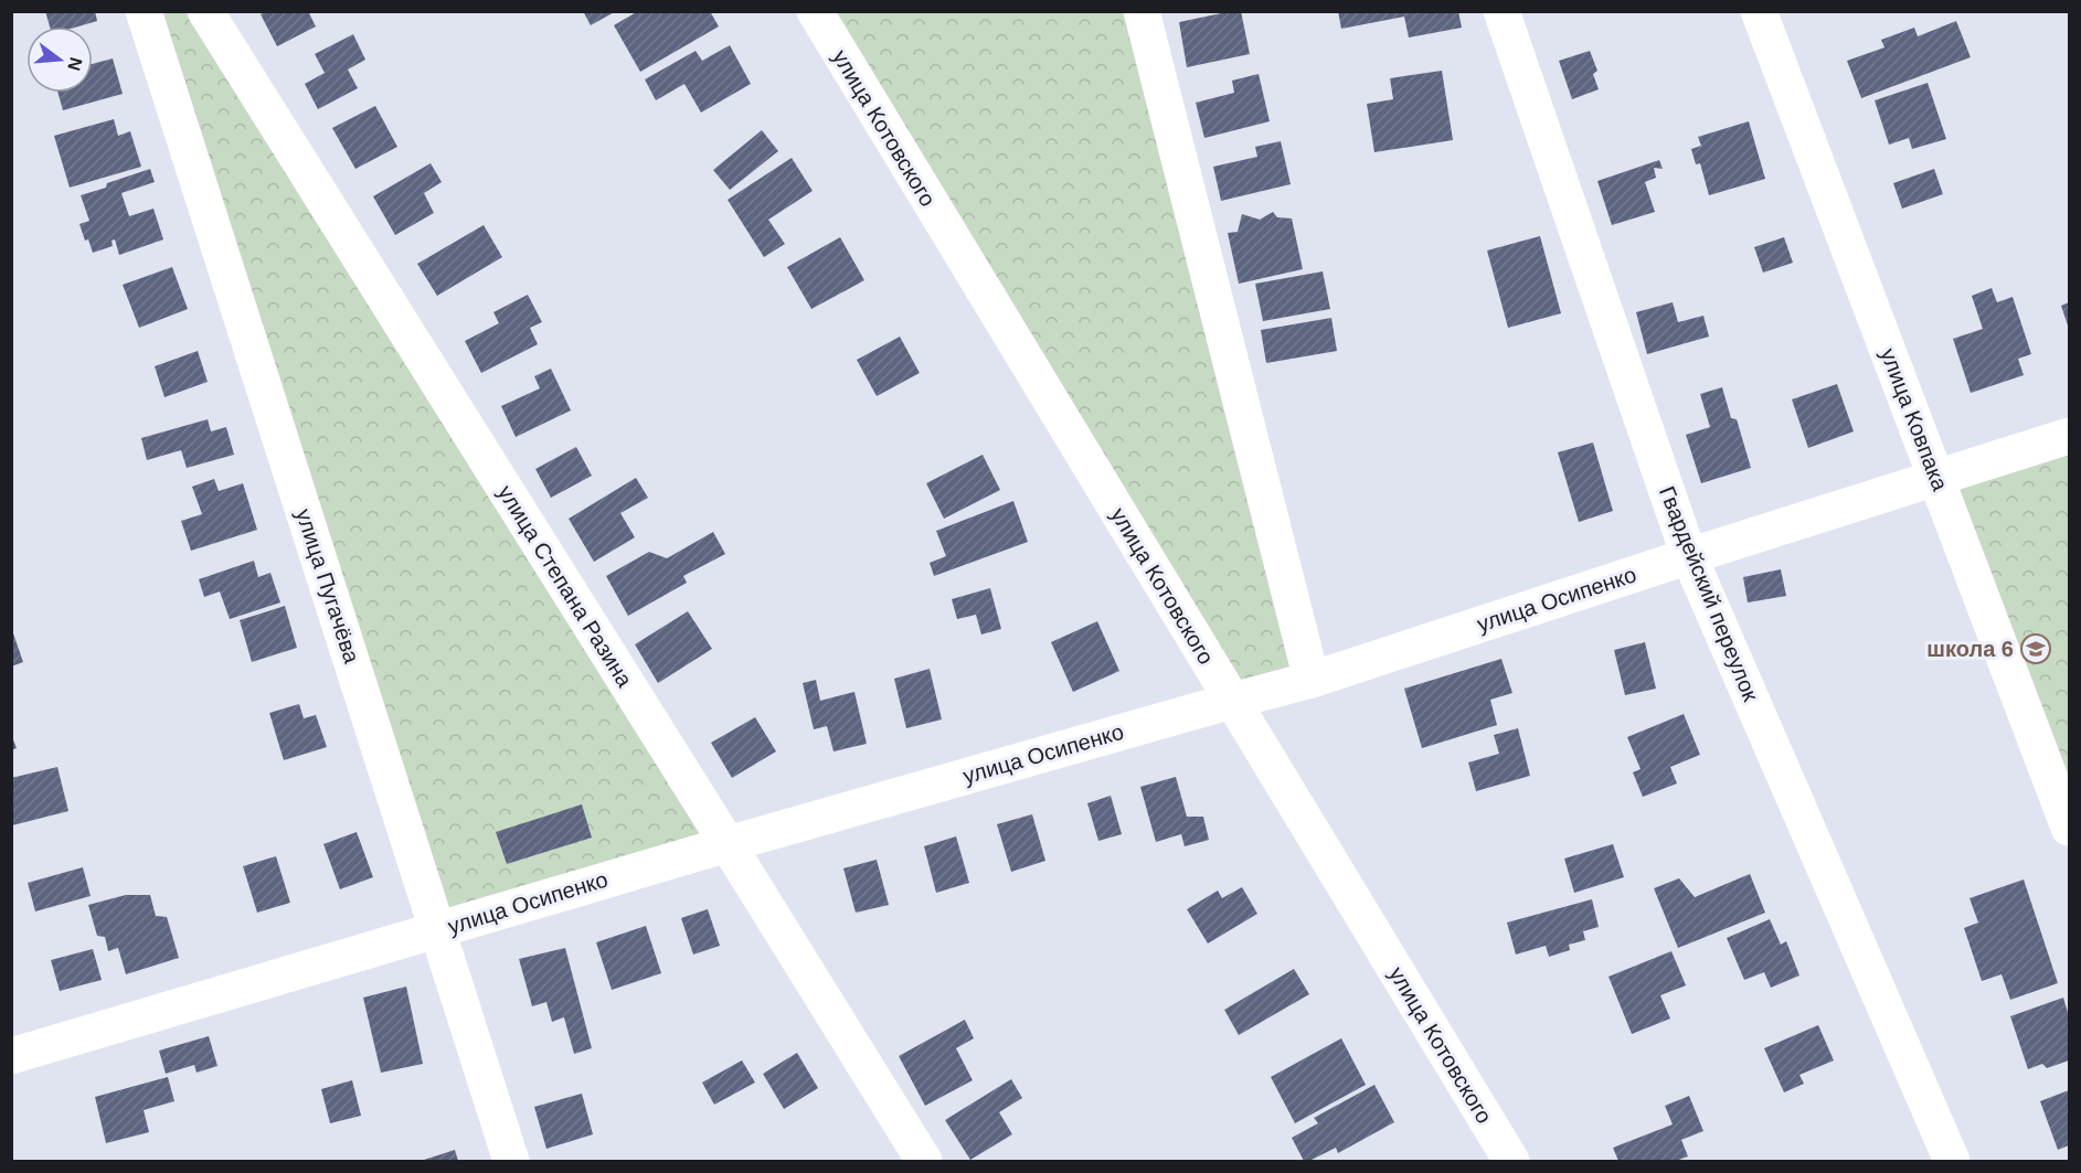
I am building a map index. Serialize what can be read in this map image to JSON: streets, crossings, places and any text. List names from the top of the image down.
{
  "streets": {
    "street": [
      "улица Котовского",
      "улица Ковпака",
      "улица Пугачёва",
      "улица Степана Разина",
      "Гвардейский переулок",
      "улица Осипенко"
    ]
  },
  "crossings": [
    ["улица Котовского", "улица Осипенко"],
    ["улица Ковпака", "улица Осипенко"],
    ["улица Пугачёва", "улица Осипенко"],
    ["улица Степана Разина", "улица Осипенко"],
    ["Гвардейский переулок", "улица Осипенко"]
  ],
  "places": {
    "school or university": ["школа 6"]
  },
  "north": "right"
}
